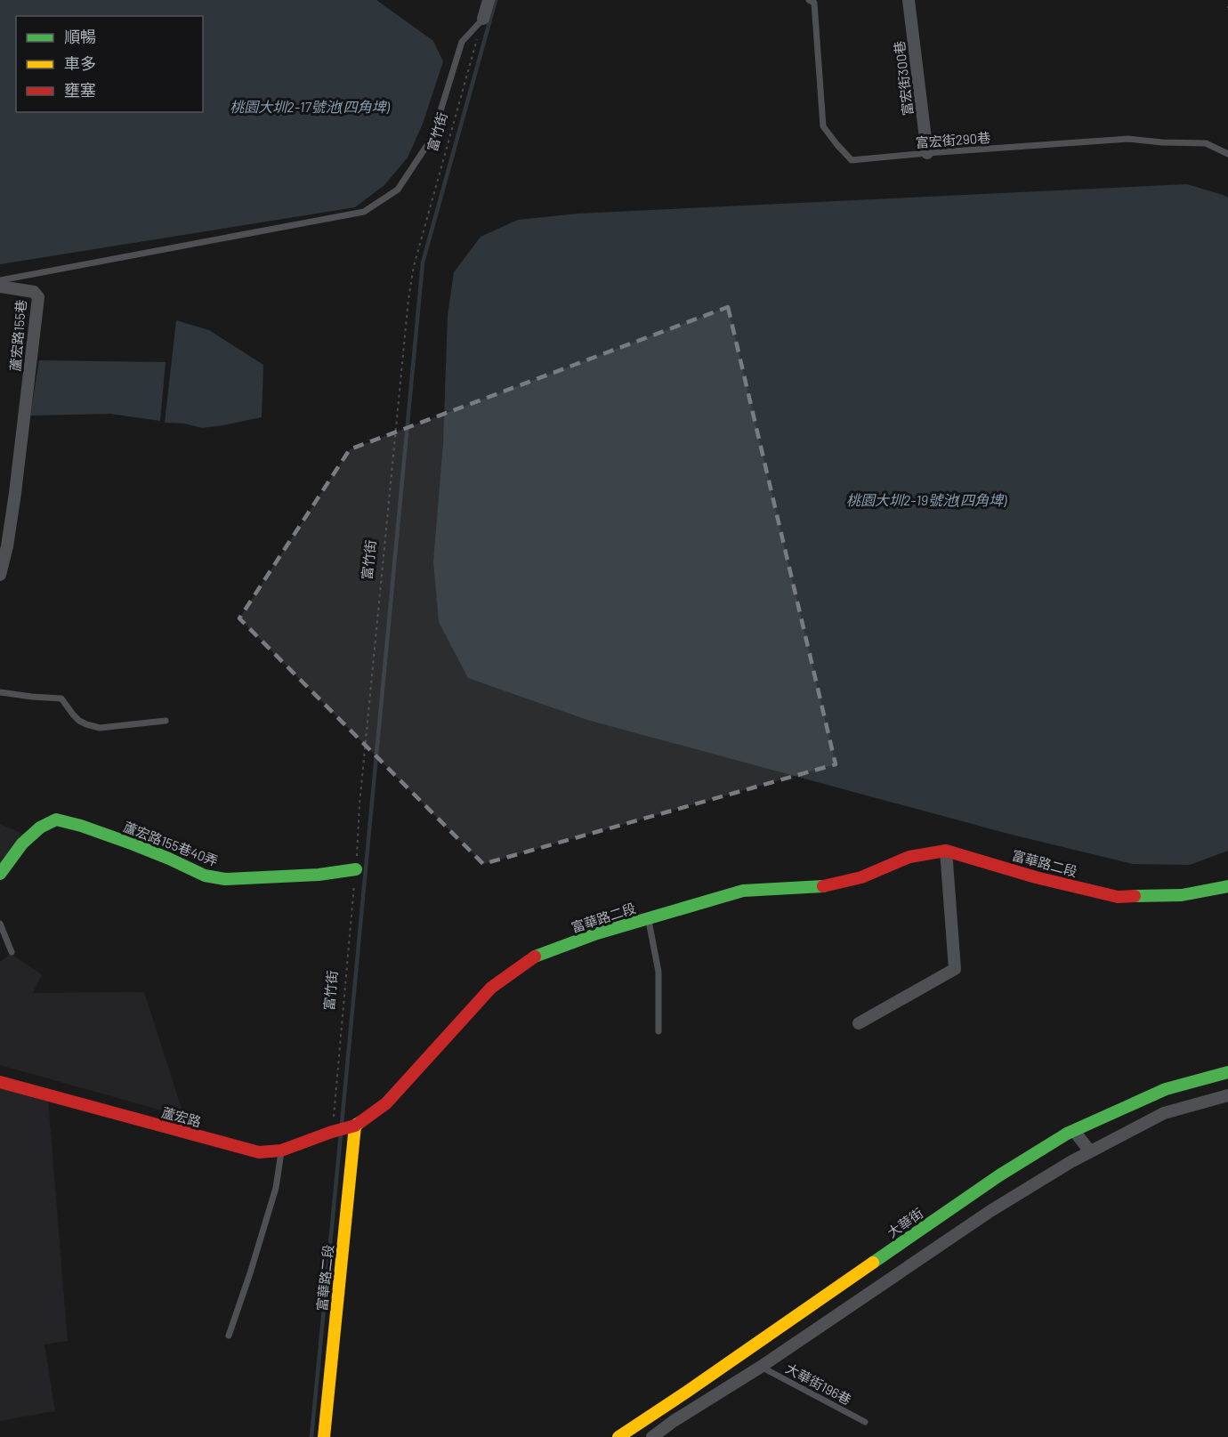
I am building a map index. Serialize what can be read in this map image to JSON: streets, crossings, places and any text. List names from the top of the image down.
{
  "streets": {
    "street": [
      "富宏街300巷",
      "蘆宏路155巷",
      "蘆宏路155巷40弄",
      "富華路二段",
      "蘆宏路",
      "大華街"
    ],
    "lane": ["富宏街290巷", "大華街196巷"],
    "path": ["富竹街"]
  },
  "crossings": [
    ["富宏街300巷", "富宏街290巷"],
    ["富竹街", "蘆宏路155巷40弄"],
    ["富竹街", "富華路二段"],
    ["富竹街", "蘆宏路"],
    ["富華路二段", "蘆宏路"]
  ],
  "water": ["桃園大圳2-17號池(四角埤)", "桃園大圳2-19號池(四角埤)"],
  "legend": ["順暢", "車多", "壅塞"]
}
